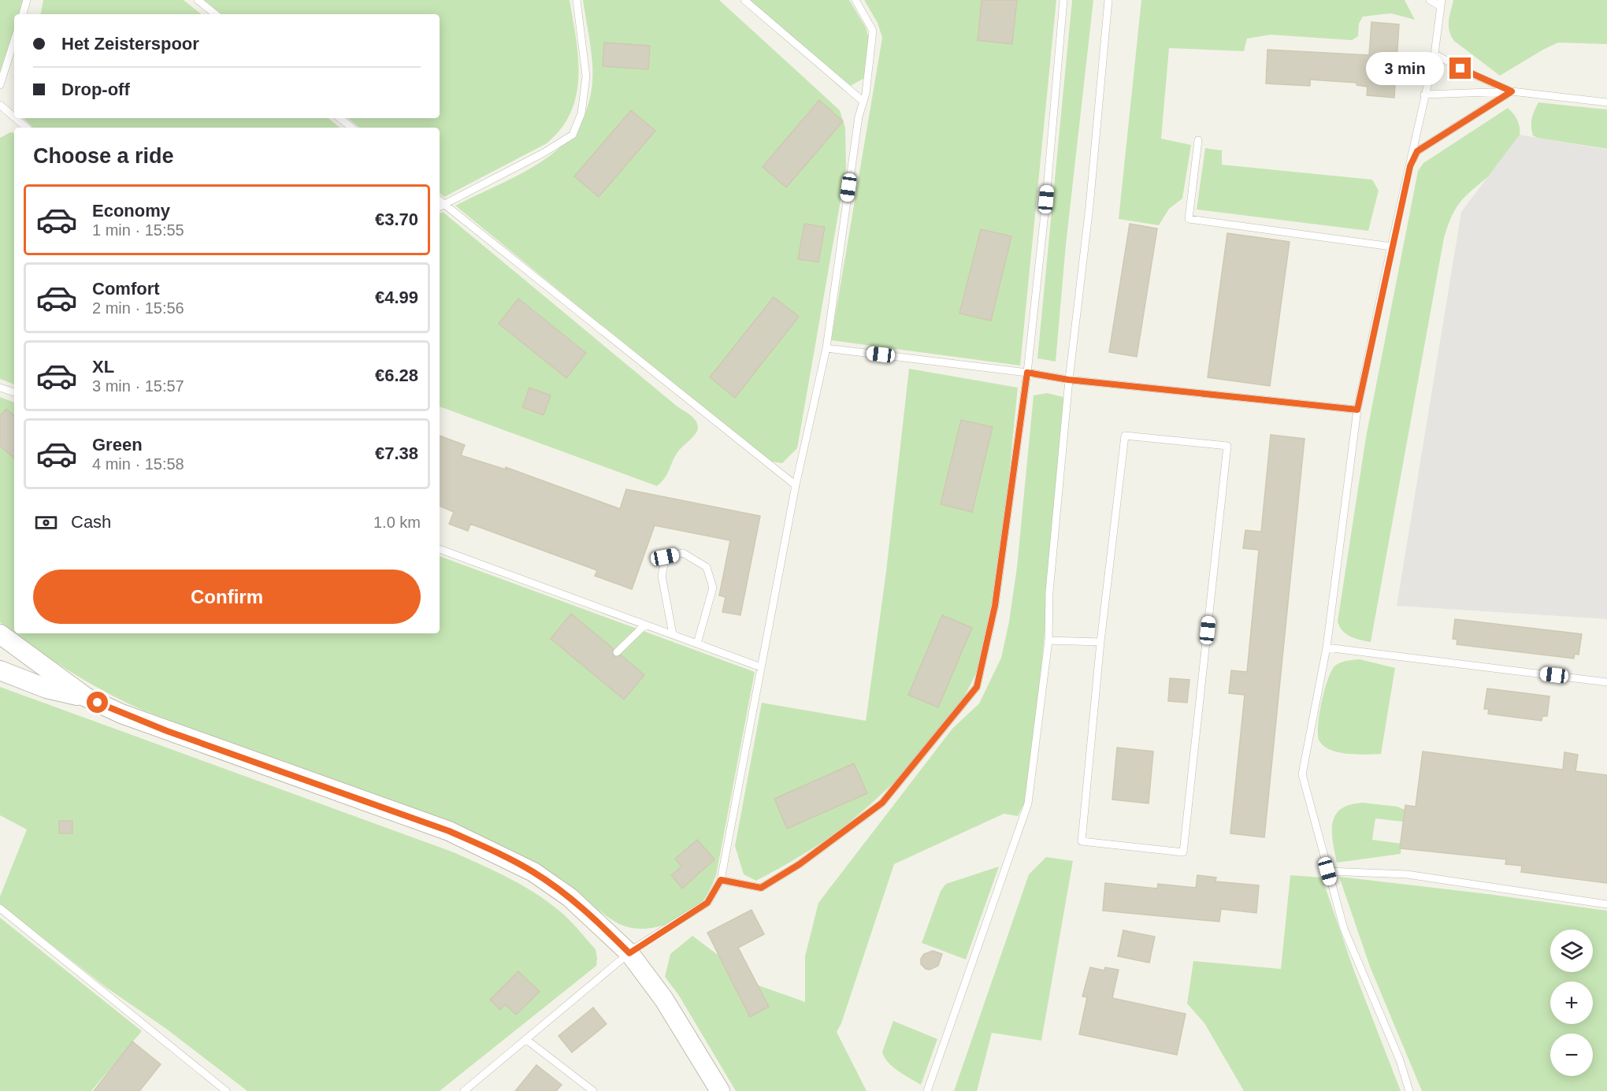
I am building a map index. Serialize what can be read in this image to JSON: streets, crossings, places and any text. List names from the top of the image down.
{
  "page": {
    "banner": ["Het Zeisterspoor", "Drop-off"],
    "bubble": "3 min",
    "heading": "Choose a ride",
    "list": [
      {
        "name": "Economy",
        "note": "1 min · 15:55",
        "value": "€3.70"
      },
      {
        "name": "Comfort",
        "note": "2 min · 15:56",
        "value": "€4.99"
      },
      {
        "name": "XL",
        "note": "3 min · 15:57",
        "value": "€6.28"
      },
      {
        "name": "Green",
        "note": "4 min · 15:58",
        "value": "€7.38"
      }
    ],
    "pay": ["Cash", "1.0 km"],
    "buttons": "Confirm",
    "map_buttons": ["+", "−"]
  }
}
